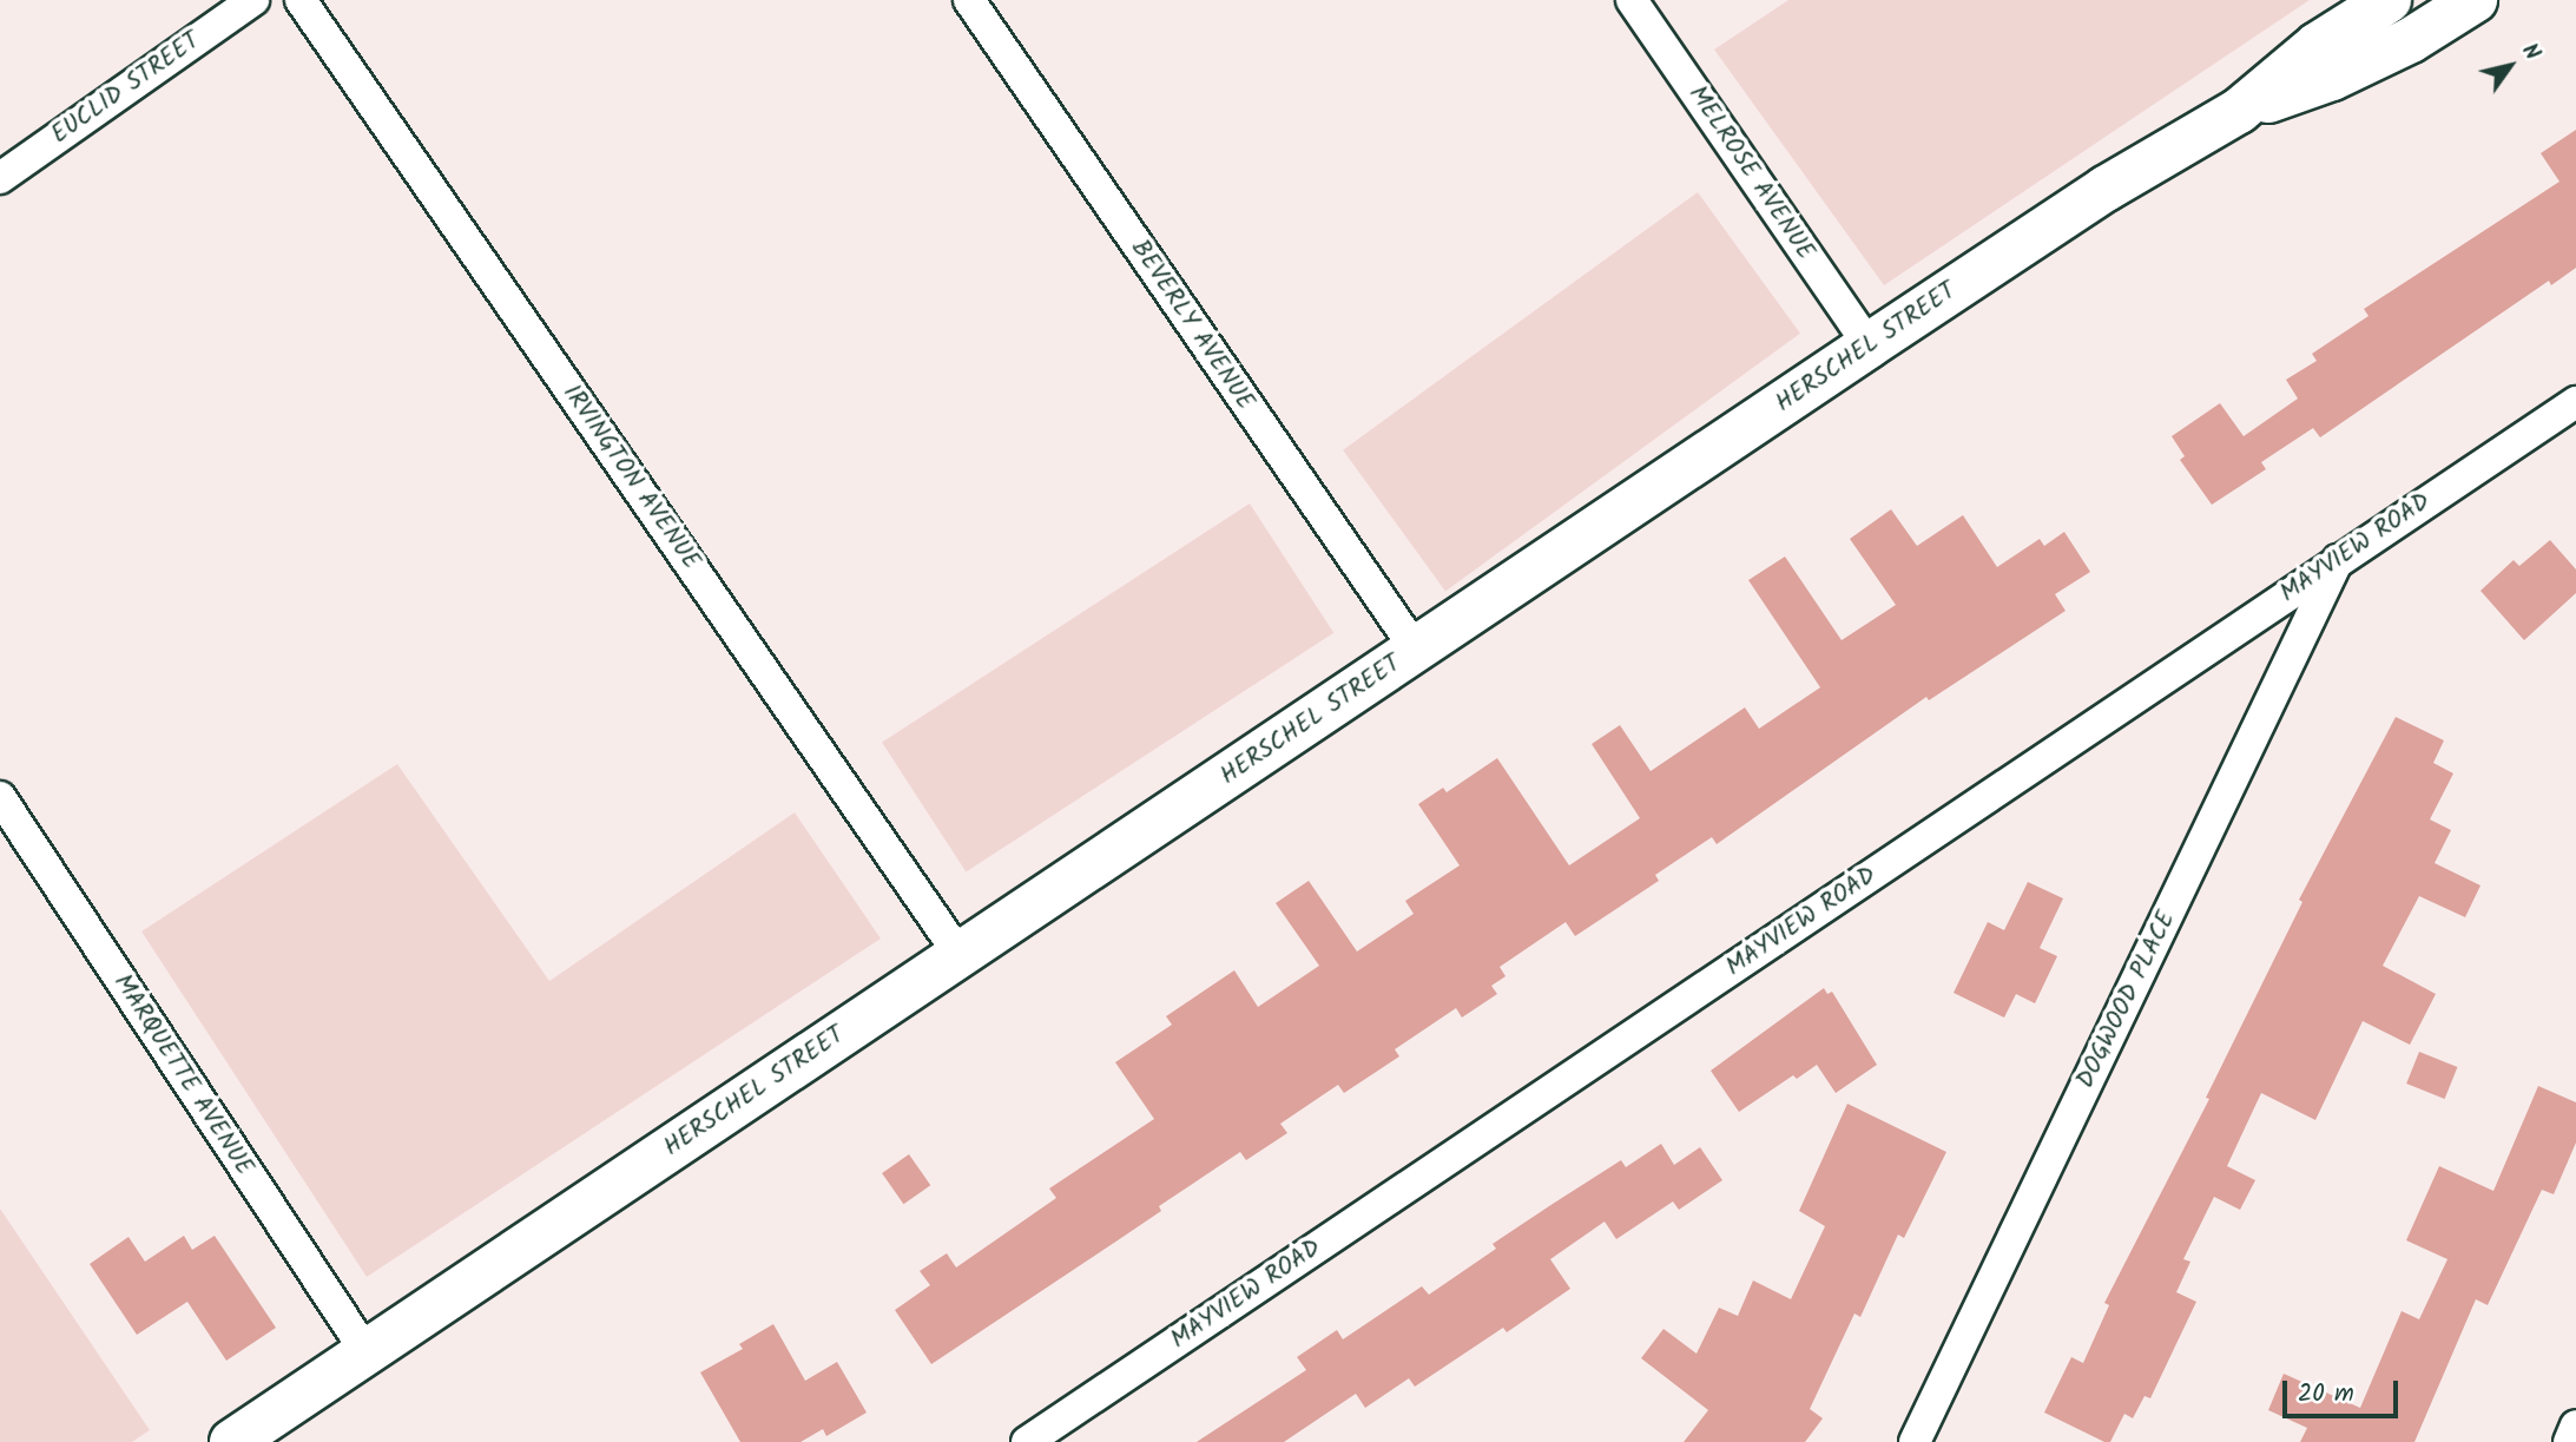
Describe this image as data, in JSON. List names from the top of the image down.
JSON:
{
  "streets": {
    "main road": ["HERSCHEL STREET"],
    "street": [
      "EUCLID STREET",
      "MELROSE AVENUE",
      "BEVERLY AVENUE",
      "IRVINGTON AVENUE",
      "MAYVIEW ROAD",
      "DOGWOOD PLACE",
      "MARQUETTE AVENUE"
    ]
  },
  "crossings": [
    ["MELROSE AVENUE", "HERSCHEL STREET"],
    ["BEVERLY AVENUE", "HERSCHEL STREET"],
    ["HERSCHEL STREET", "IRVINGTON AVENUE"],
    ["HERSCHEL STREET", "MARQUETTE AVENUE"],
    ["MAYVIEW ROAD", "DOGWOOD PLACE"]
  ],
  "scale_bar": "20 m",
  "north": "top right"
}
